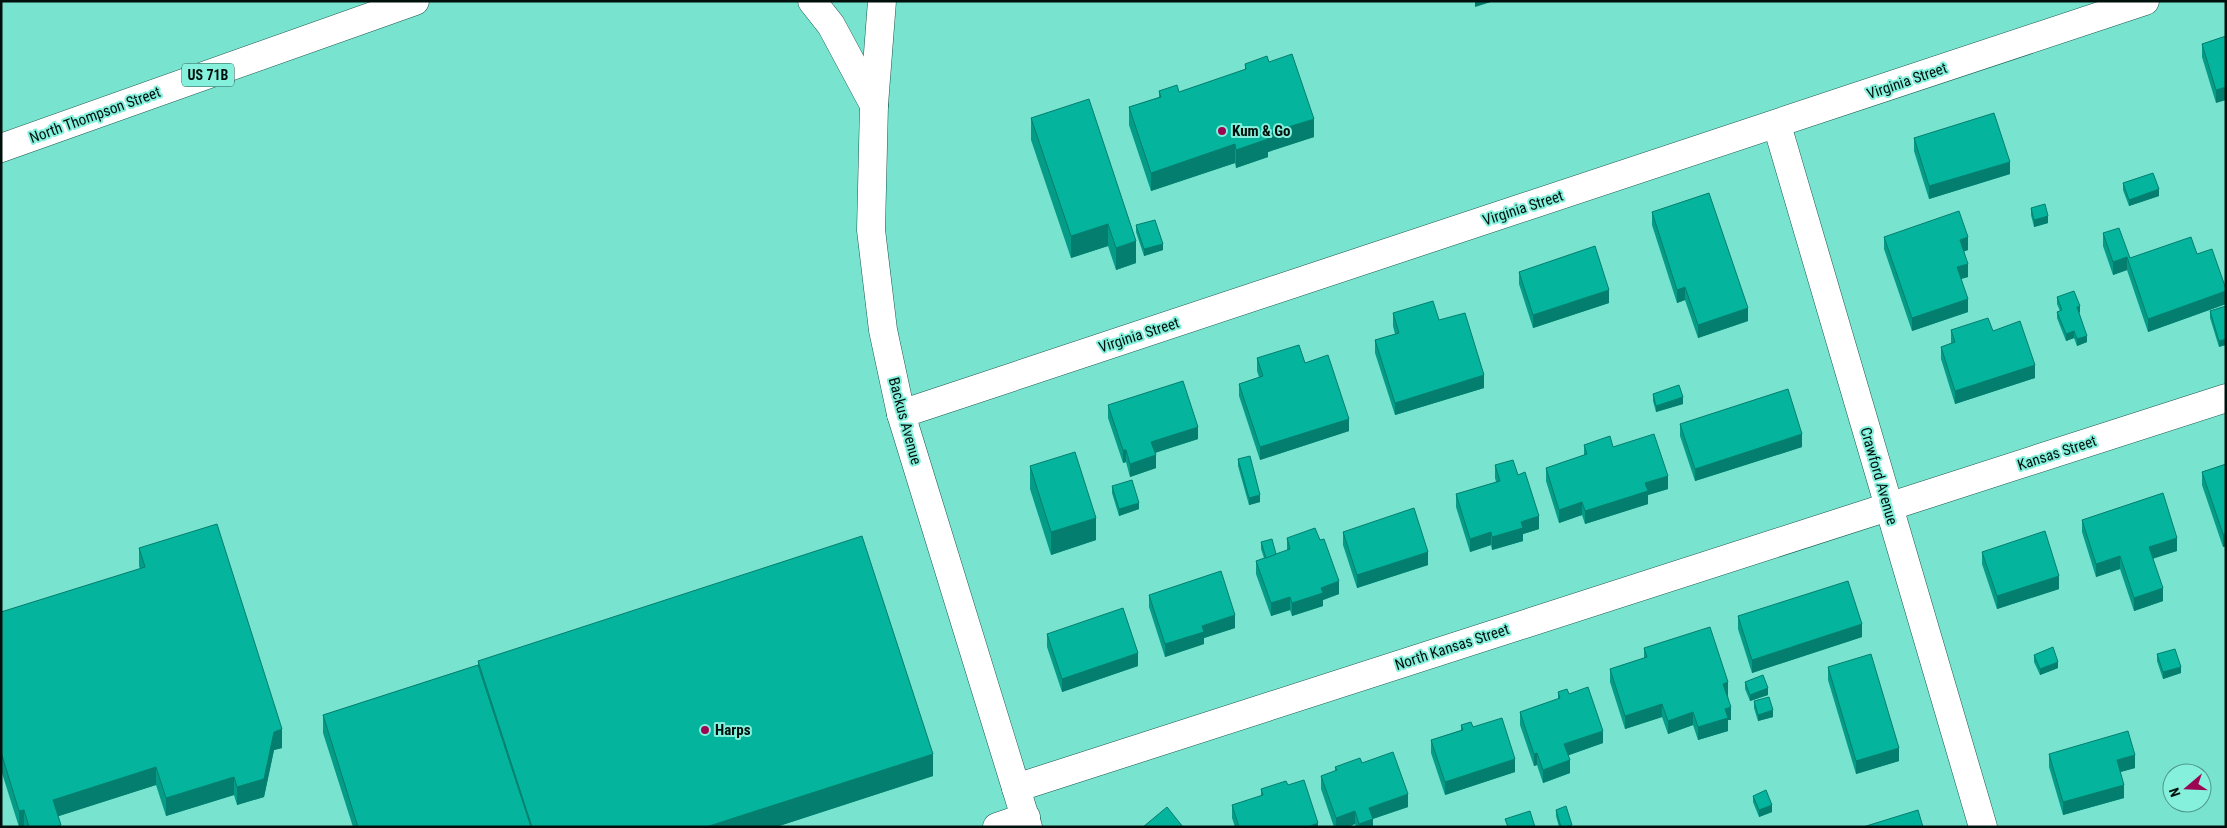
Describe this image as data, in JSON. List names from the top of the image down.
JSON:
{
  "streets": {
    "street": [
      "US 71B",
      "Virginia Street",
      "North Thompson Street",
      "Backus Avenue",
      "Kansas Street",
      "Crawford Avenue",
      "North Kansas Street"
    ]
  },
  "crossings": [
    ["Virginia Street", "Backus Avenue"],
    ["Virginia Street", "Crawford Avenue"],
    ["Backus Avenue", "North Kansas Street"],
    ["Kansas Street", "Crawford Avenue"],
    ["Kansas Street", "North Kansas Street"],
    ["Crawford Avenue", "North Kansas Street"]
  ],
  "places": ["Kum & Go", "Harps"],
  "north": "left"
}
